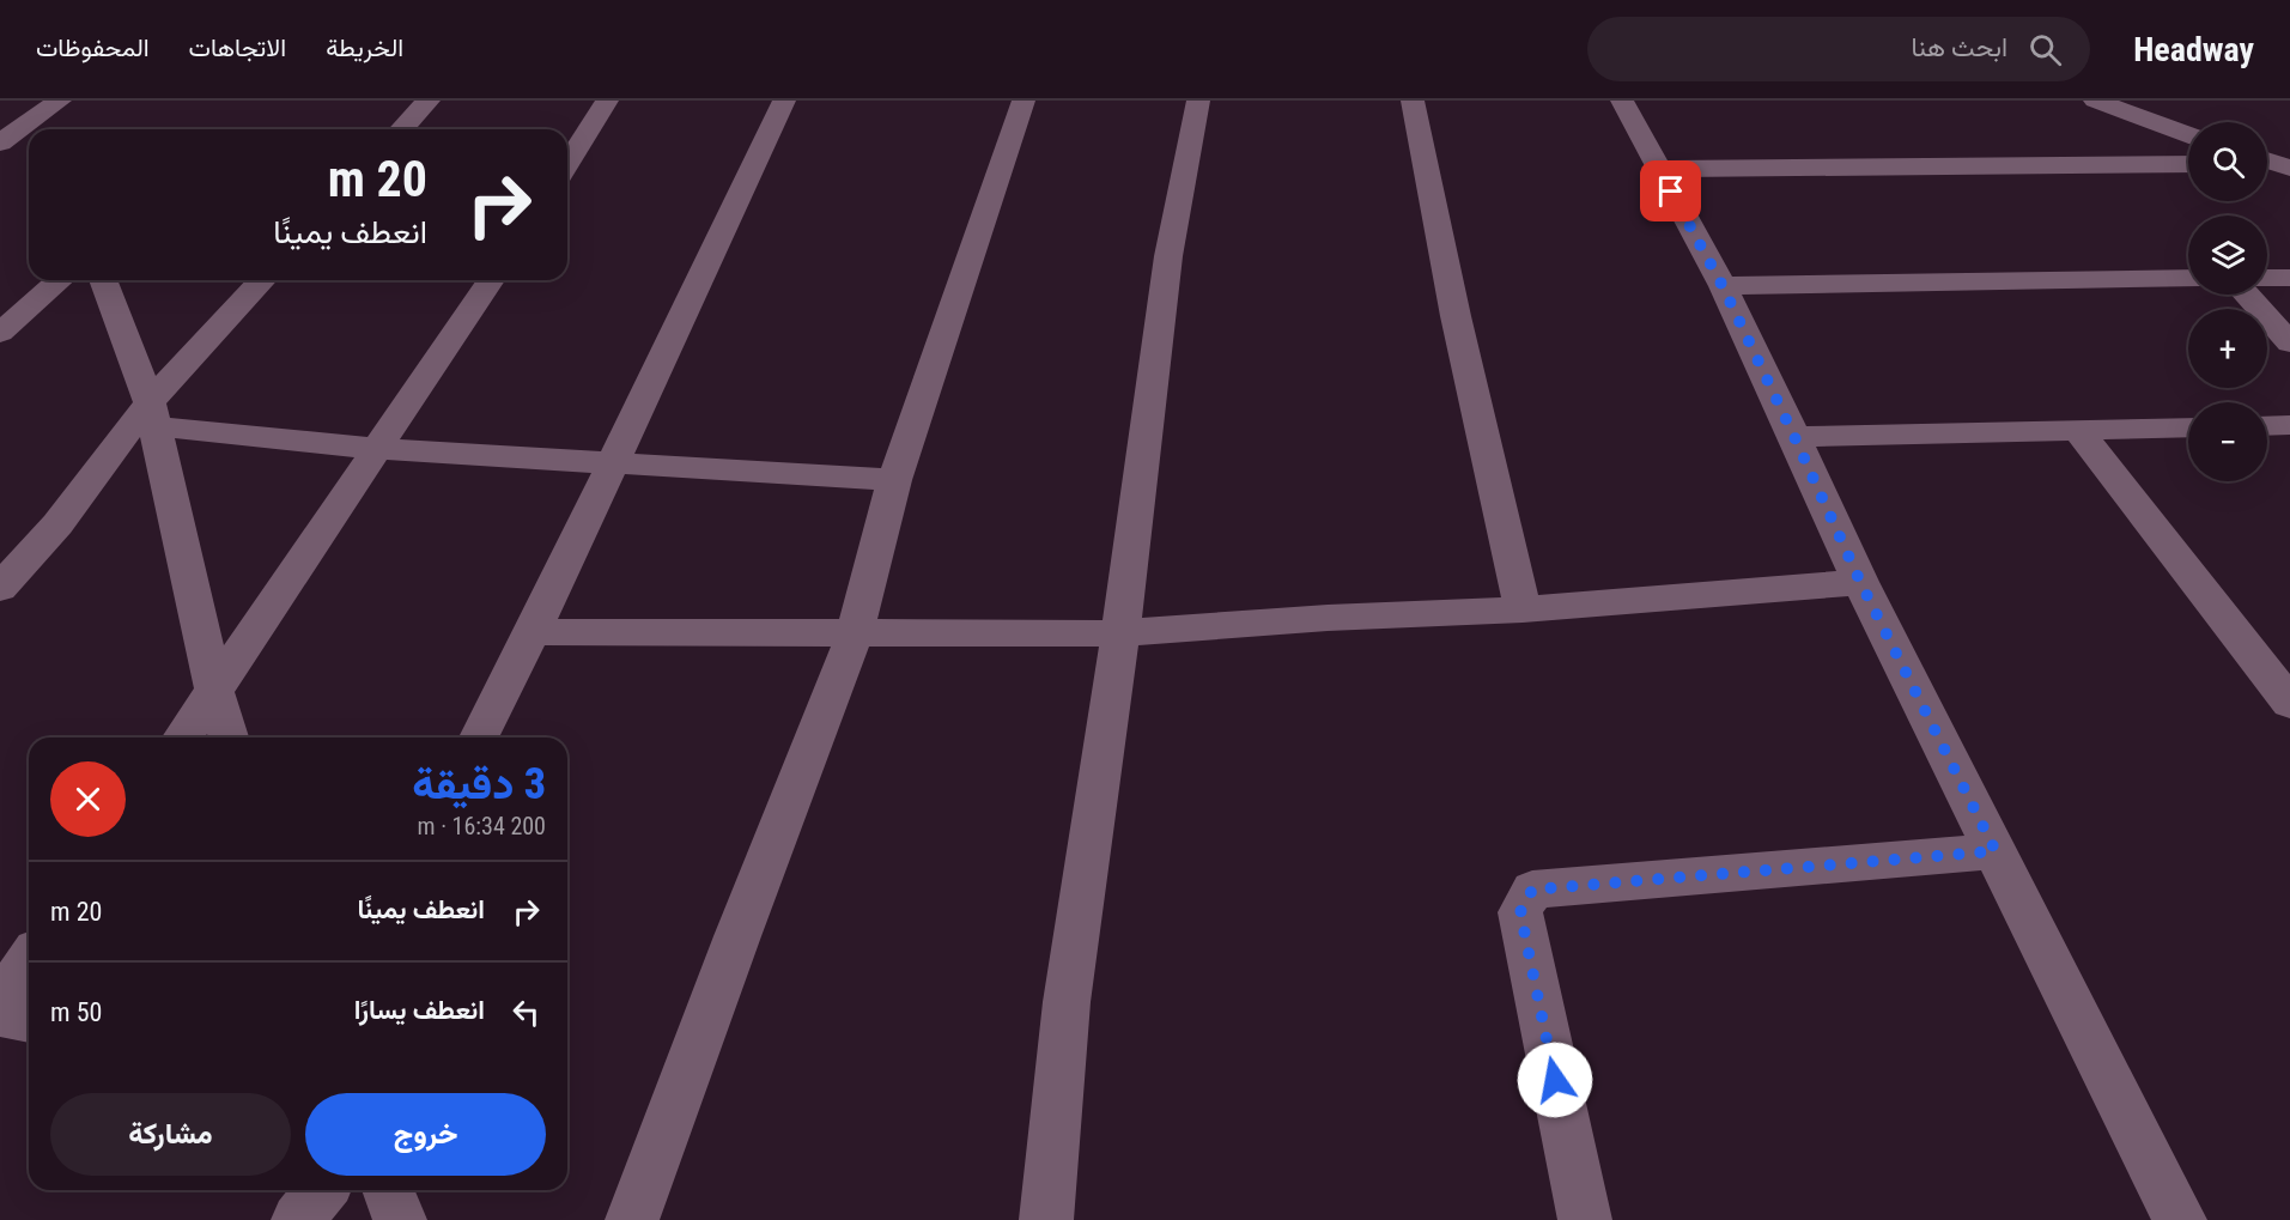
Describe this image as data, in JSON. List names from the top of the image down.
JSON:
{
  "page": {
    "header": "Headway",
    "search": "ابحث هنا",
    "nav": ["الخريطة", "الاتجاهات", "المحفوظات"],
    "map_buttons": ["+", "−"],
    "turn": ["20 m", "انعطف يمينًا"],
    "heading": ["3 دقيقة", "200 m · 16:34"],
    "list": [
      {
        "name": "انعطف يمينًا",
        "value": "20 m"
      },
      {
        "name": "انعطف يسارًا",
        "value": "50 m"
      }
    ],
    "buttons": ["خروج", "مشاركة"]
  }
}
